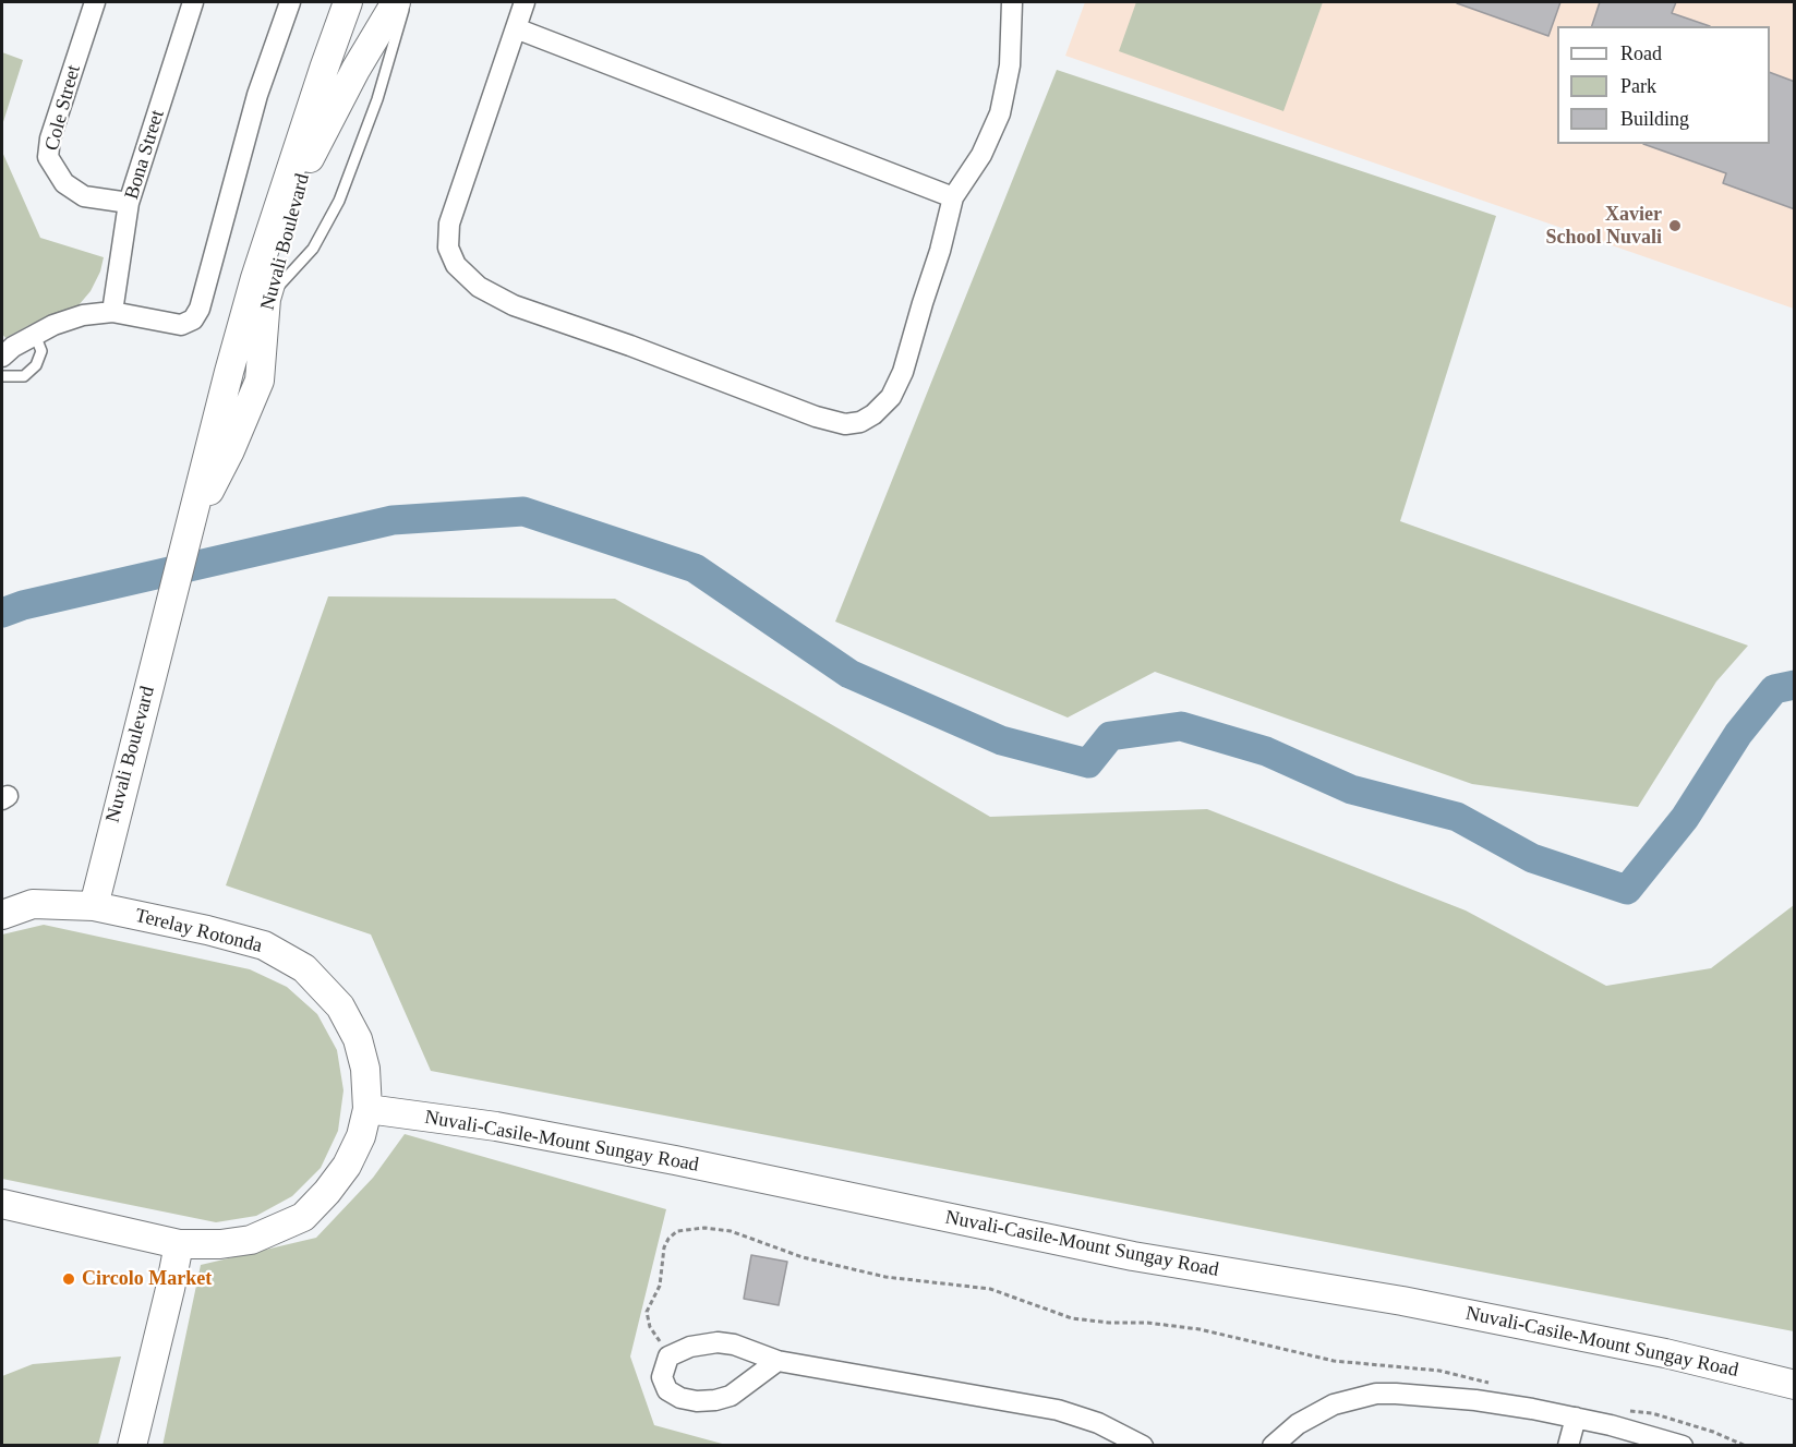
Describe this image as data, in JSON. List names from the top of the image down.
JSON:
{
  "streets": {
    "main road": ["Nuvali Boulevard", "Terelay Rotonda", "Nuvali-Casile-Mount Sungay Road"],
    "street": ["Cole Street", "Bona Street"]
  },
  "crossings": [
    ["Cole Street", "Bona Street"],
    ["Nuvali Boulevard", "Terelay Rotonda"],
    ["Terelay Rotonda", "Nuvali-Casile-Mount Sungay Road"]
  ],
  "places": ["Xavier School Nuvali", "Circolo Market"],
  "legend": ["Road", "Park", "Building"]
}
